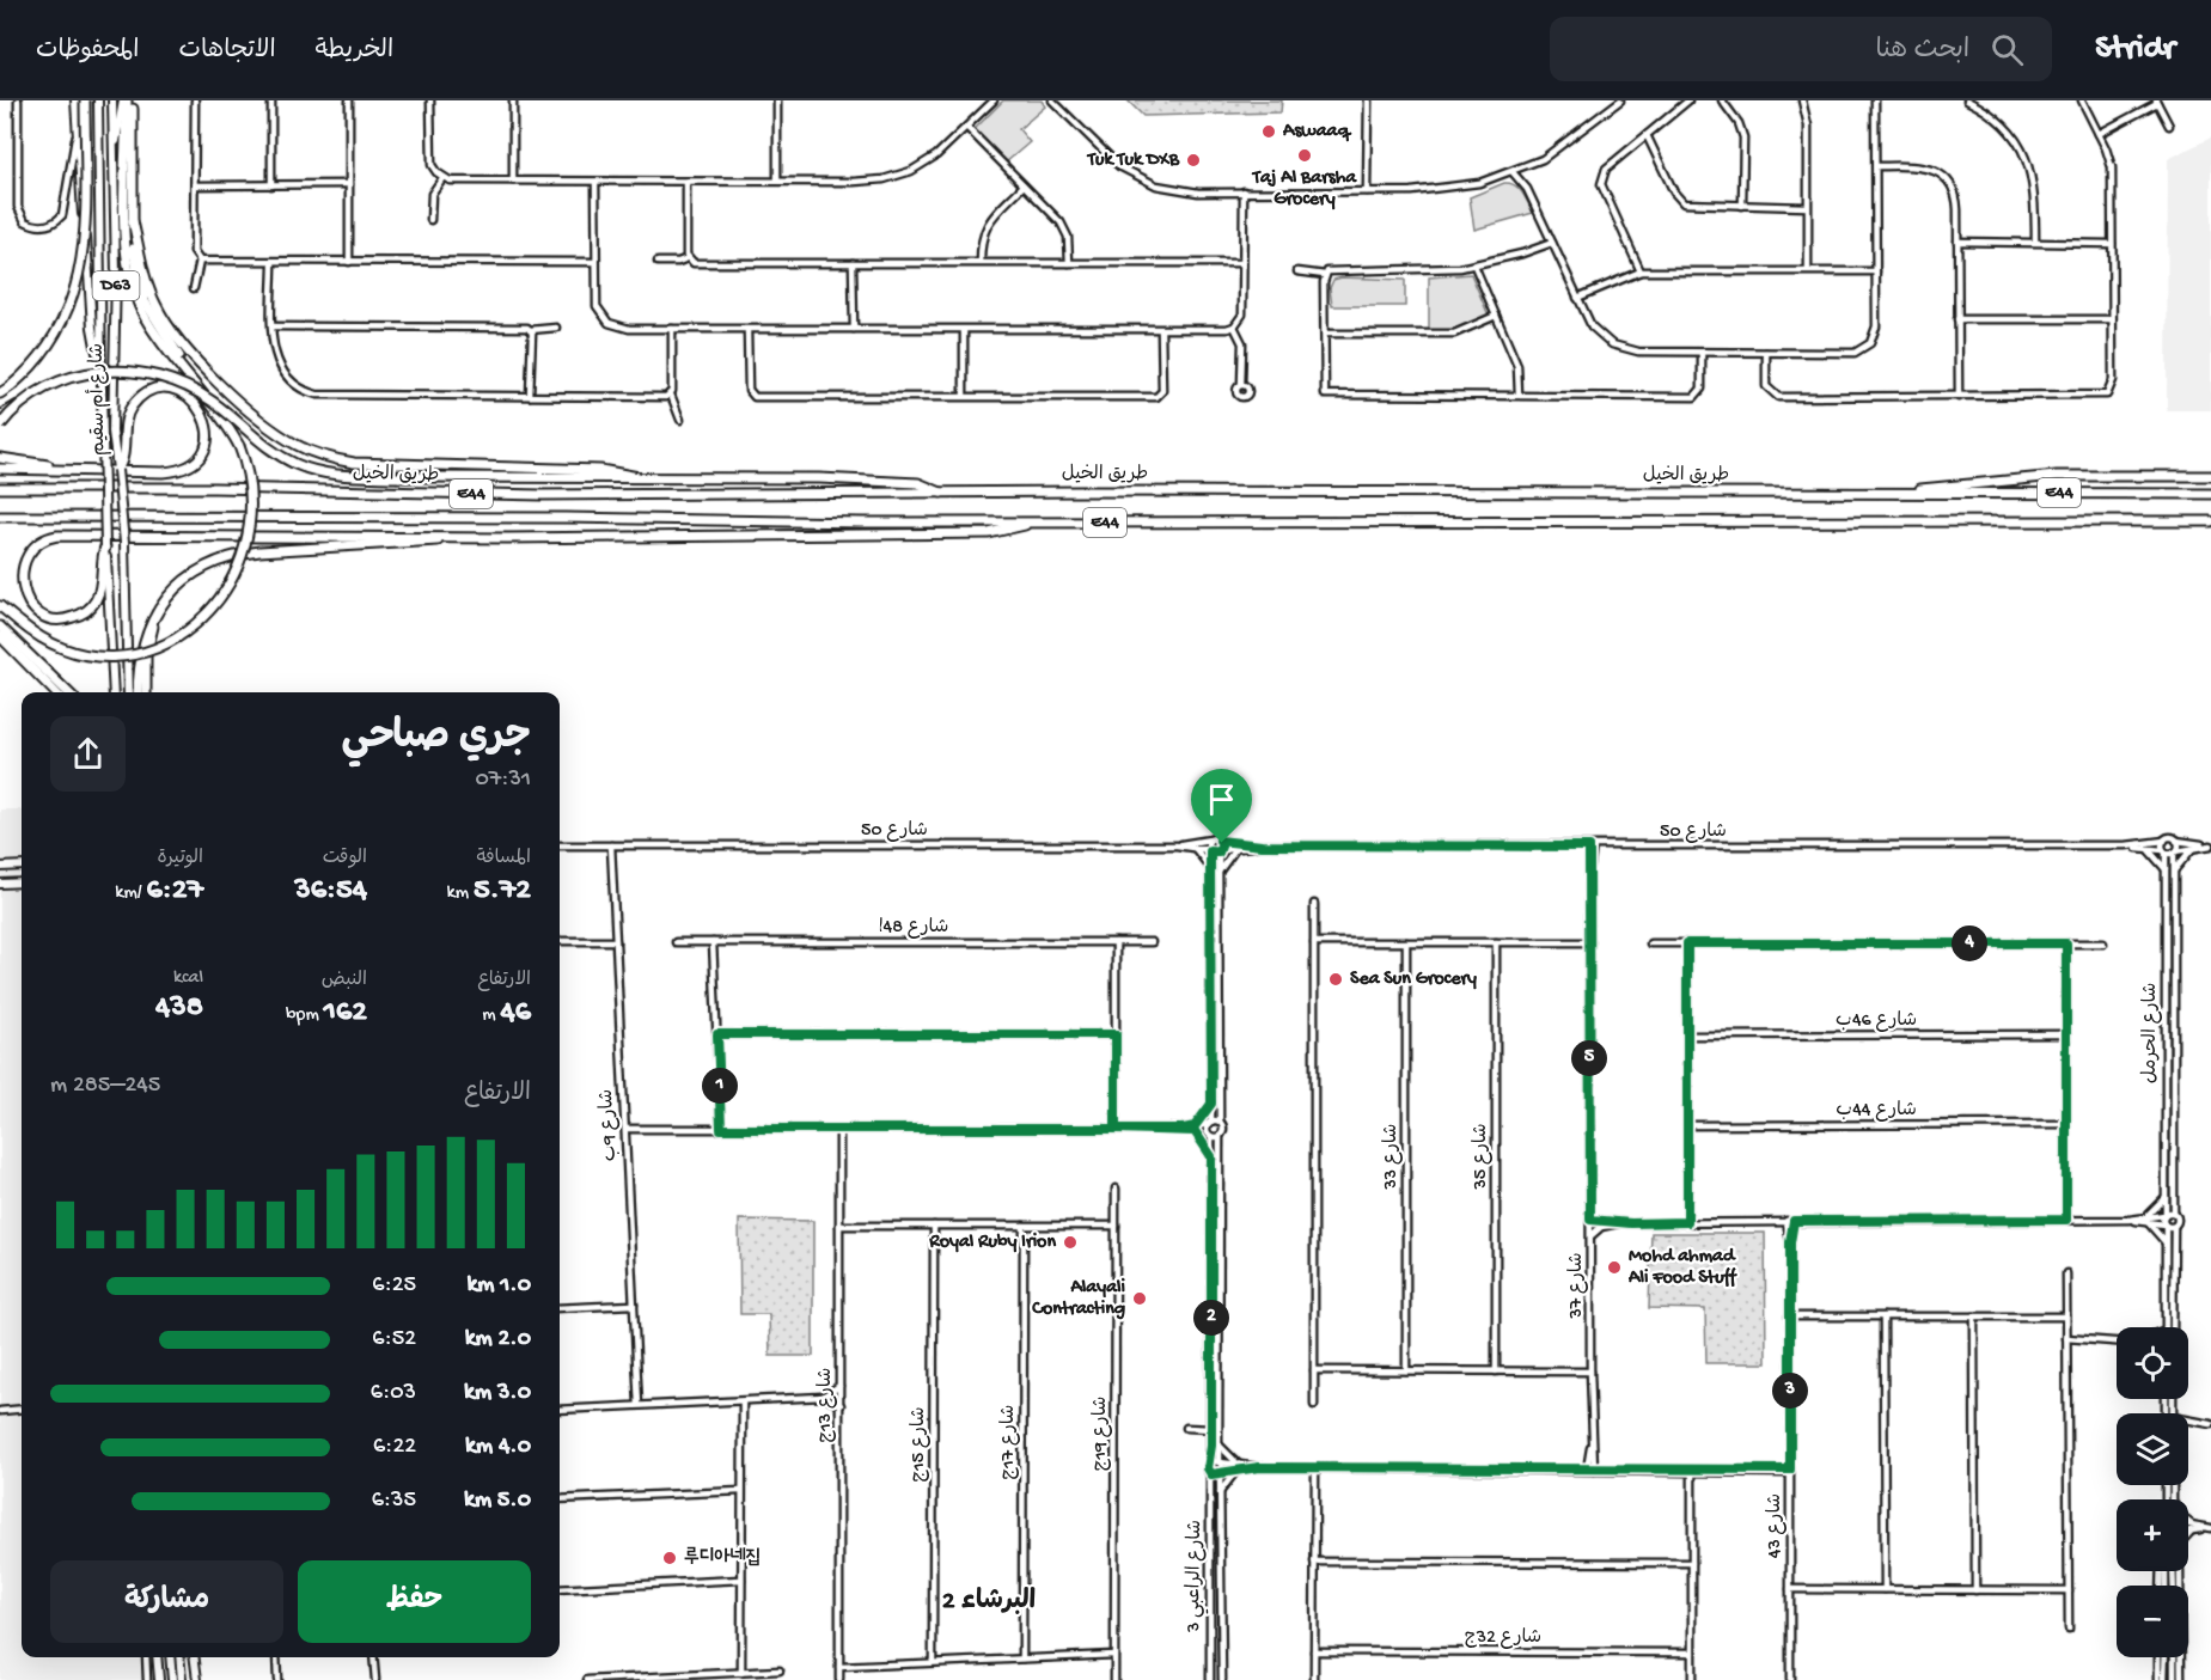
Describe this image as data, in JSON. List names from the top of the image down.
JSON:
{
  "streets": {
    "highway": ["طريق الخيل", "E44"],
    "main road": ["D63", "شارع أم سقيم"],
    "street": [
      "شارع 50",
      "شارع 48ا",
      "شارع 46ب",
      "شارع الحرمل",
      "شارع 44ب",
      "شارع 9ب",
      "شارع 33",
      "شارع 35",
      "شارع 37",
      "شارع 13ج",
      "شارع 19ج",
      "شارع 17ج",
      "شارع 15ج",
      "شارع 43",
      "شارع الراعبي 3",
      "شارع 32ج"
    ]
  },
  "crossings": [
    ["شارع 50", "شارع الحرمل"],
    ["شارع 50", "شارع 9ب"],
    ["شارع 50", "شارع 37"]
  ],
  "districts": ["البرشاء 2"],
  "places": [
    "Aswaaq",
    "Taj Al Barsha Grocery",
    "Tuk Tuk DXB",
    "Sea Sun Grocery",
    "Royal Ruby Irion",
    "Mohd ahmad Ali Food Stuff",
    "Alayali Contracting",
    "루디아네집"
  ],
  "page": {
    "header": "Stridr",
    "search": "ابحث هنا",
    "nav": ["الخريطة", "الاتجاهات", "المحفوظات"],
    "heading": ["جري صباحي", "07:31"],
    "stats": [
      ["المسافة", "5.72 km"],
      ["الوقت", "36:54"],
      ["الوتيرة", "6:27 /km"],
      ["الارتفاع", "46 m"],
      ["النبض", "162 bpm"],
      ["kcal", "438"]
    ],
    "pins": [
      "4",
      "5",
      "1",
      "2",
      "3"
    ],
    "chart": ["الارتفاع", "245–285 m"],
    "list": [
      {
        "name": "1.0 km",
        "note": "6:25"
      },
      {
        "name": "2.0 km",
        "note": "6:52"
      },
      {
        "name": "3.0 km",
        "note": "6:03"
      },
      {
        "name": "4.0 km",
        "note": "6:22"
      },
      {
        "name": "5.0 km",
        "note": "6:35"
      }
    ],
    "map_buttons": ["+", "−"],
    "buttons": ["حفظ", "مشاركة"]
  }
}
